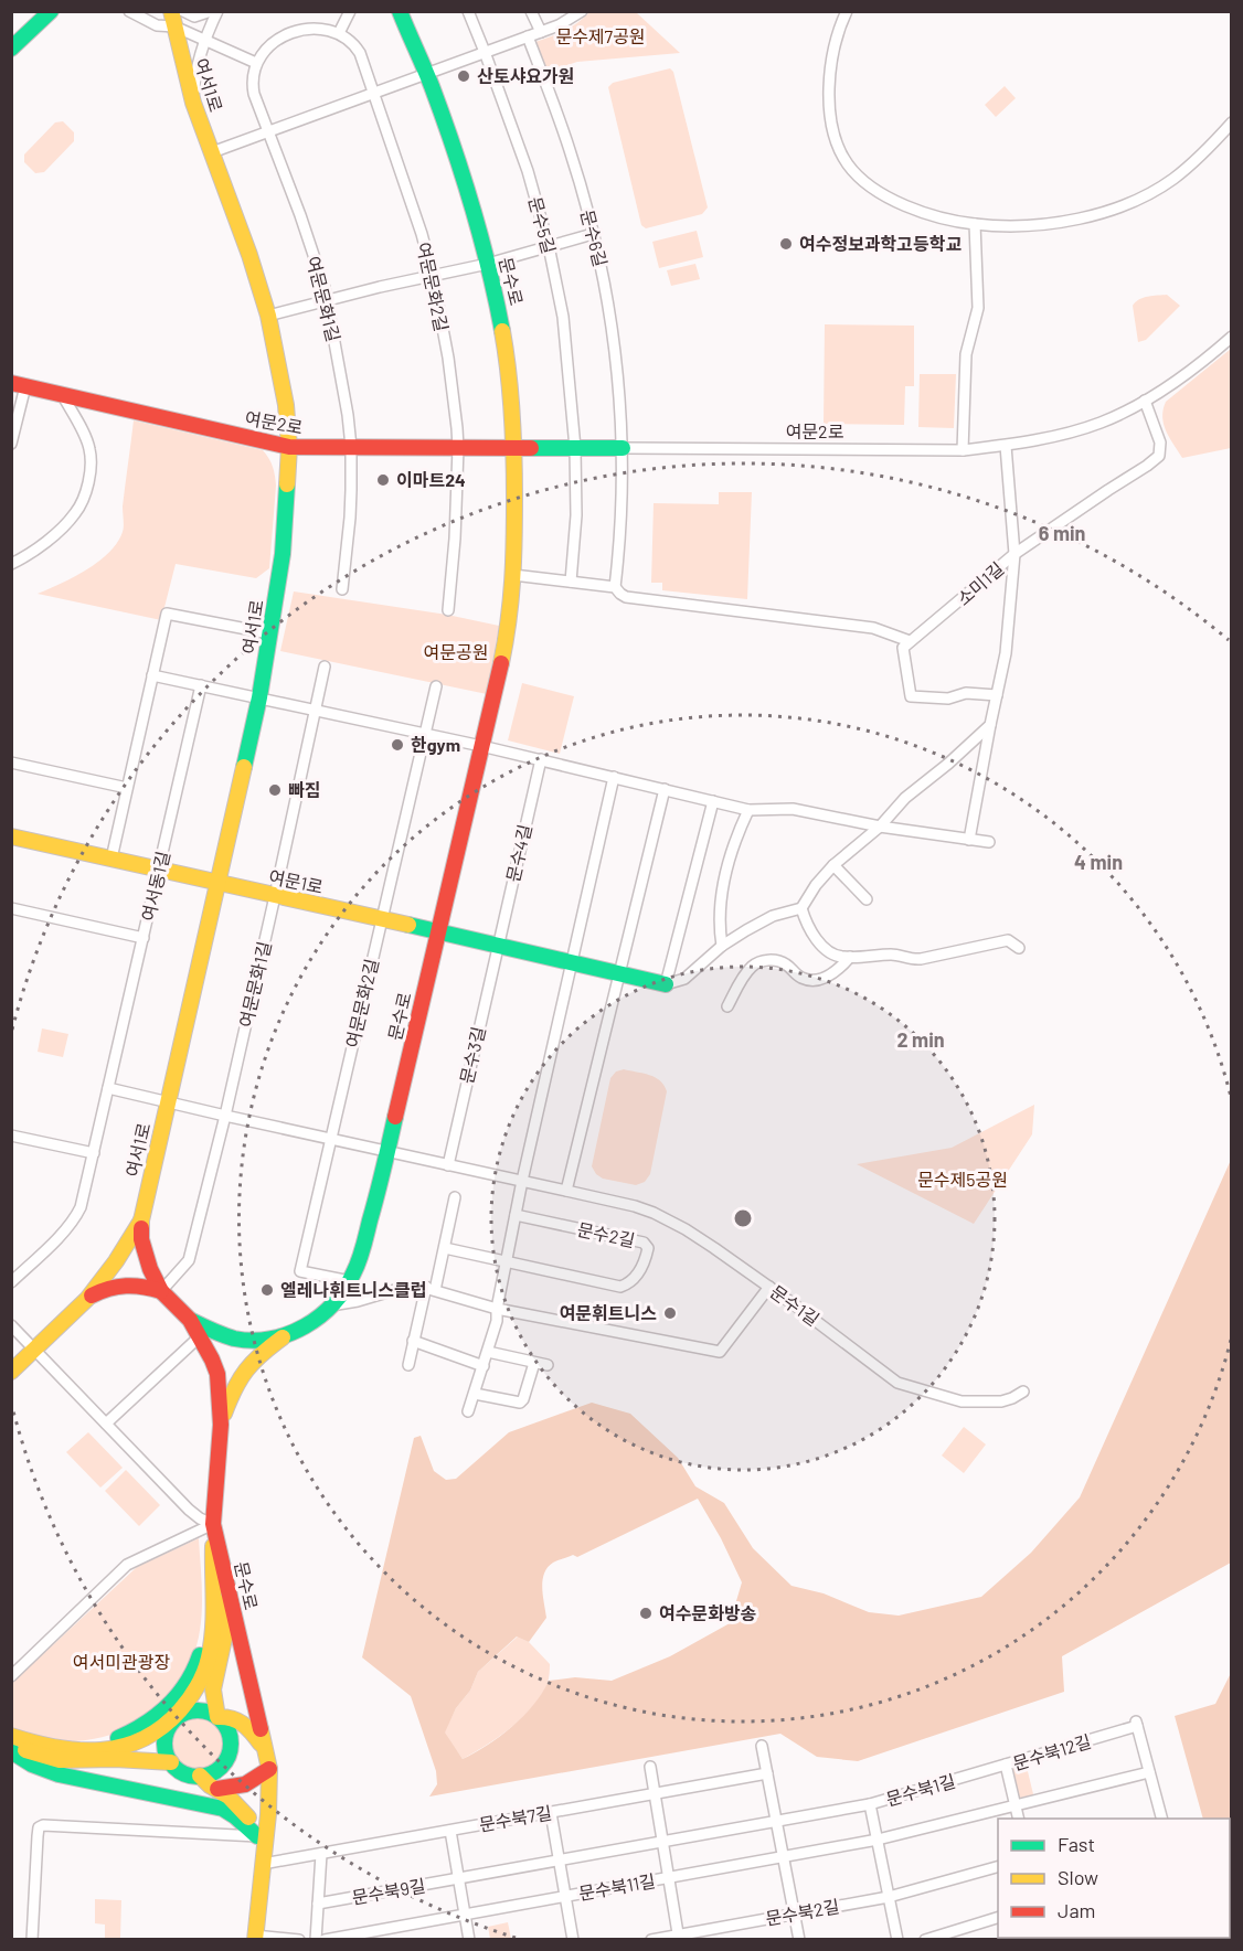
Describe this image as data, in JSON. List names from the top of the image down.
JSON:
{
  "streets": {
    "street": [
      "여서1로",
      "문수5길",
      "문수6길",
      "문수로",
      "여문문화2길",
      "여문문화1길",
      "여문2로",
      "소미1길",
      "문수4길",
      "여문1로",
      "여서동1길",
      "문수3길",
      "문수2길",
      "문수1길",
      "문수북12길",
      "문수북1길",
      "문수북7길",
      "문수북11길",
      "문수북9길",
      "문수북2길"
    ]
  },
  "crossings": [
    ["여서1로", "여문문화1길"],
    ["여서1로", "여문2로"],
    ["여서1로", "여문1로"],
    ["여서1로", "문수1길"],
    ["문수5길", "여문2로"],
    ["문수6길", "여문2로"],
    ["문수로", "여문문화2길"],
    ["문수로", "여문2로"],
    ["문수로", "여문1로"],
    ["문수로", "문수1길"],
    ["문수로", "문수북7길"],
    ["여문문화2길", "여문2로"],
    ["여문문화2길", "여문1로"],
    ["여문문화2길", "문수1길"],
    ["여문문화1길", "여문2로"],
    ["여문문화1길", "여문1로"],
    ["여문문화1길", "문수1길"],
    ["여문2로", "소미1길"],
    ["문수4길", "여문1로"],
    ["문수4길", "문수3길"],
    ["여문1로", "여서동1길"],
    ["여문1로", "문수3길"],
    ["문수3길", "문수1길"],
    ["문수북12길", "문수북1길"],
    ["문수북1길", "문수북2길"],
    ["문수북7길", "문수북11길"],
    ["문수북11길", "문수북9길"]
  ],
  "parks": [
    "문수제7공원",
    "여문공원",
    "문수제5공원",
    "여서미관광장"
  ],
  "places": [
    "산토샤요가원",
    "여수정보과학고등학교",
    "이마트24",
    "한gym",
    "빠짐",
    "엘레나휘트니스클럽",
    "여문휘트니스",
    "여수문화방송"
  ],
  "legend": ["Fast", "Slow", "Jam"],
  "rings": ["6 min", "4 min", "2 min"]
}
